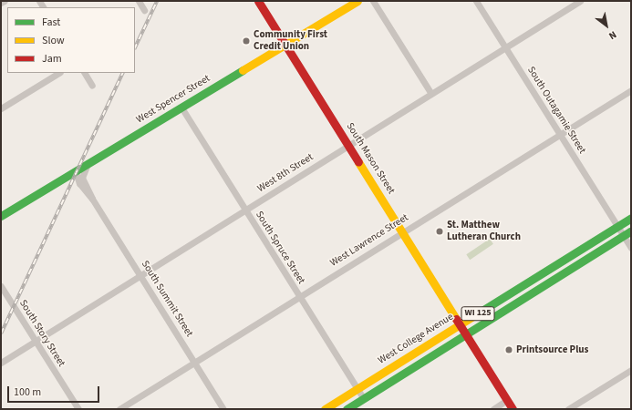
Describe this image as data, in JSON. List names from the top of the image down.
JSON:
{
  "streets": {
    "main road": [
      "West Spencer Street",
      "South Mason Street",
      "WI 125",
      "West College Avenue"
    ],
    "street": [
      "South Outagamie Street",
      "West 8th Street",
      "West Lawrence Street",
      "South Spruce Street",
      "South Summit Street",
      "South Story Street"
    ]
  },
  "crossings": [
    ["West Spencer Street", "South Mason Street"],
    ["West Spencer Street", "South Spruce Street"],
    ["West Spencer Street", "South Summit Street"],
    ["South Outagamie Street", "West 8th Street"],
    ["South Outagamie Street", "West Lawrence Street"],
    ["South Outagamie Street", "West College Avenue"],
    ["South Mason Street", "West 8th Street"],
    ["South Mason Street", "West Lawrence Street"],
    ["South Mason Street", "West College Avenue"],
    ["West 8th Street", "South Spruce Street"],
    ["West 8th Street", "South Summit Street"],
    ["West 8th Street", "South Story Street"],
    ["West Lawrence Street", "South Spruce Street"],
    ["West Lawrence Street", "South Summit Street"],
    ["South Spruce Street", "West College Avenue"]
  ],
  "places": ["Community First Credit Union", "St. Matthew Lutheran Church", "Printsource Plus"],
  "legend": ["Fast", "Slow", "Jam"],
  "scale_bar": "100 m",
  "north": "bottom right"
}
